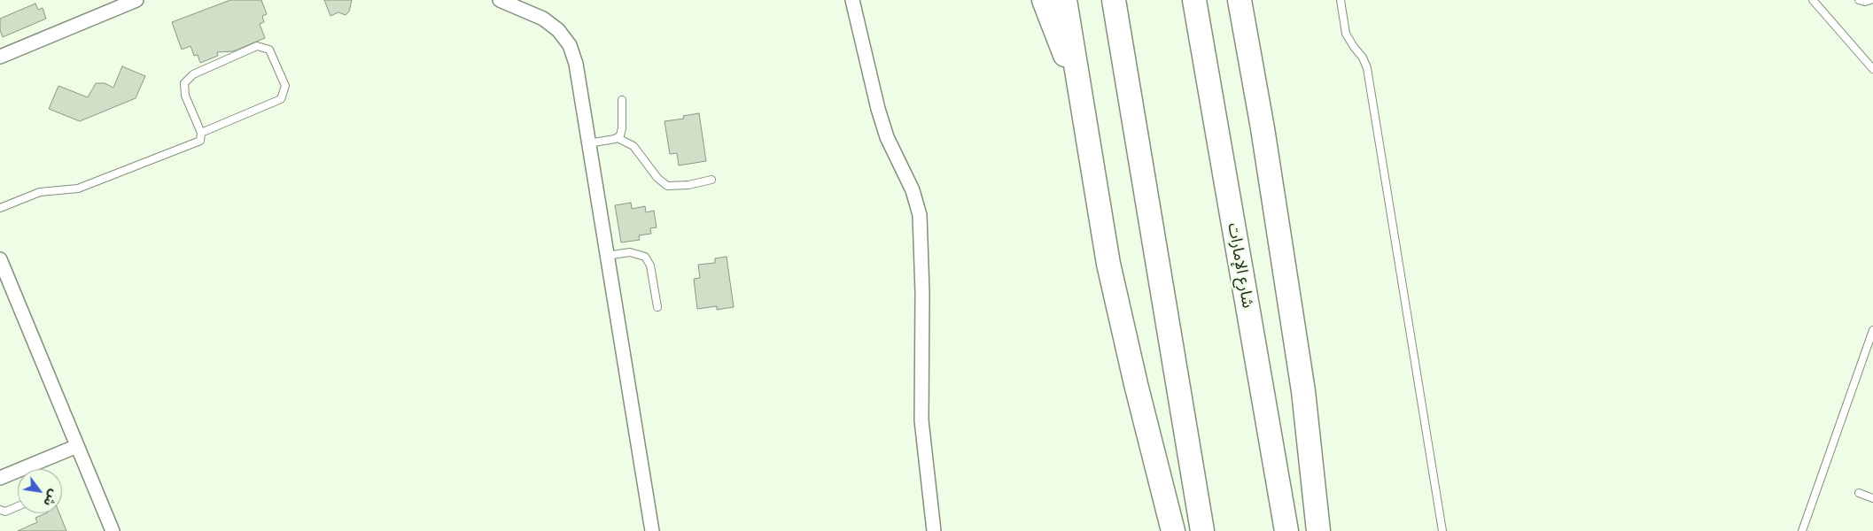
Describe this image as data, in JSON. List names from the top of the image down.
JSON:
{
  "streets": {
    "highway": ["شارع الإمارات"]
  },
  "north": "bottom right"
}
